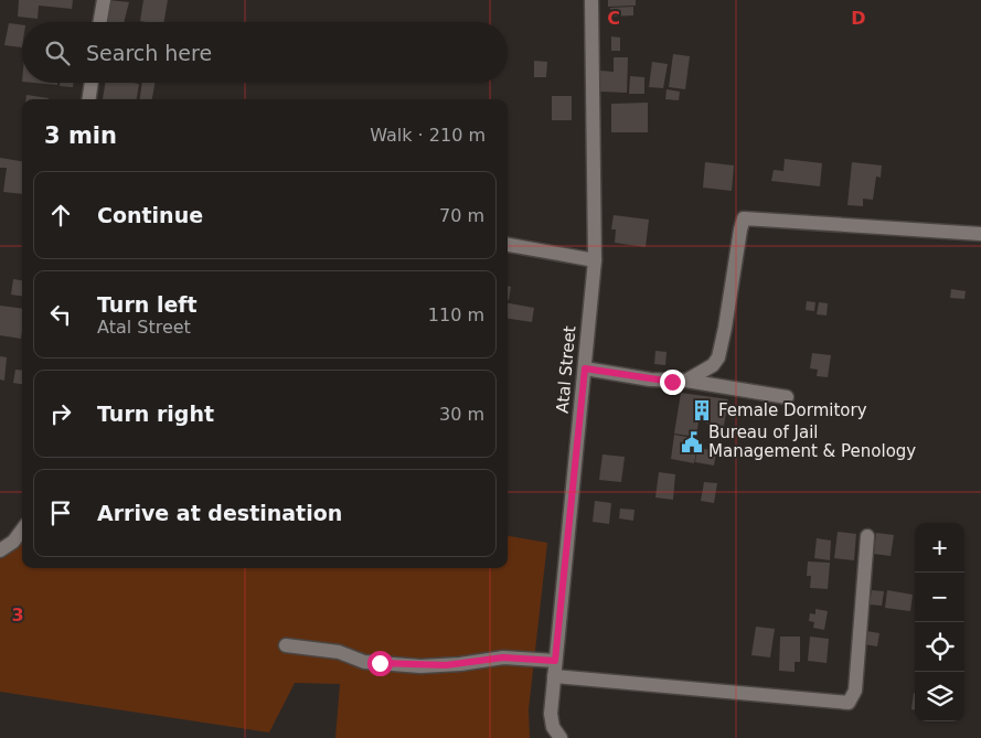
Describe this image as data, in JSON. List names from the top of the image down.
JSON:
{
  "streets": {
    "street": ["Atal Street"]
  },
  "places": {
    "building": ["Female Dormitory"],
    "public building": ["Bureau of Jail Management & Penology"]
  },
  "page": {
    "search": "Search here",
    "heading": ["3 min", "Walk · 210 m"],
    "list": [
      ["Continue", "70 m"],
      ["Turn left", "Atal Street", "110 m"],
      ["Turn right", "30 m"],
      "Arrive at destination"
    ],
    "map_buttons": ["+", "−"]
  },
  "grid": {
    "columns": ["C", "D"],
    "rows": ["3"]
  }
}
